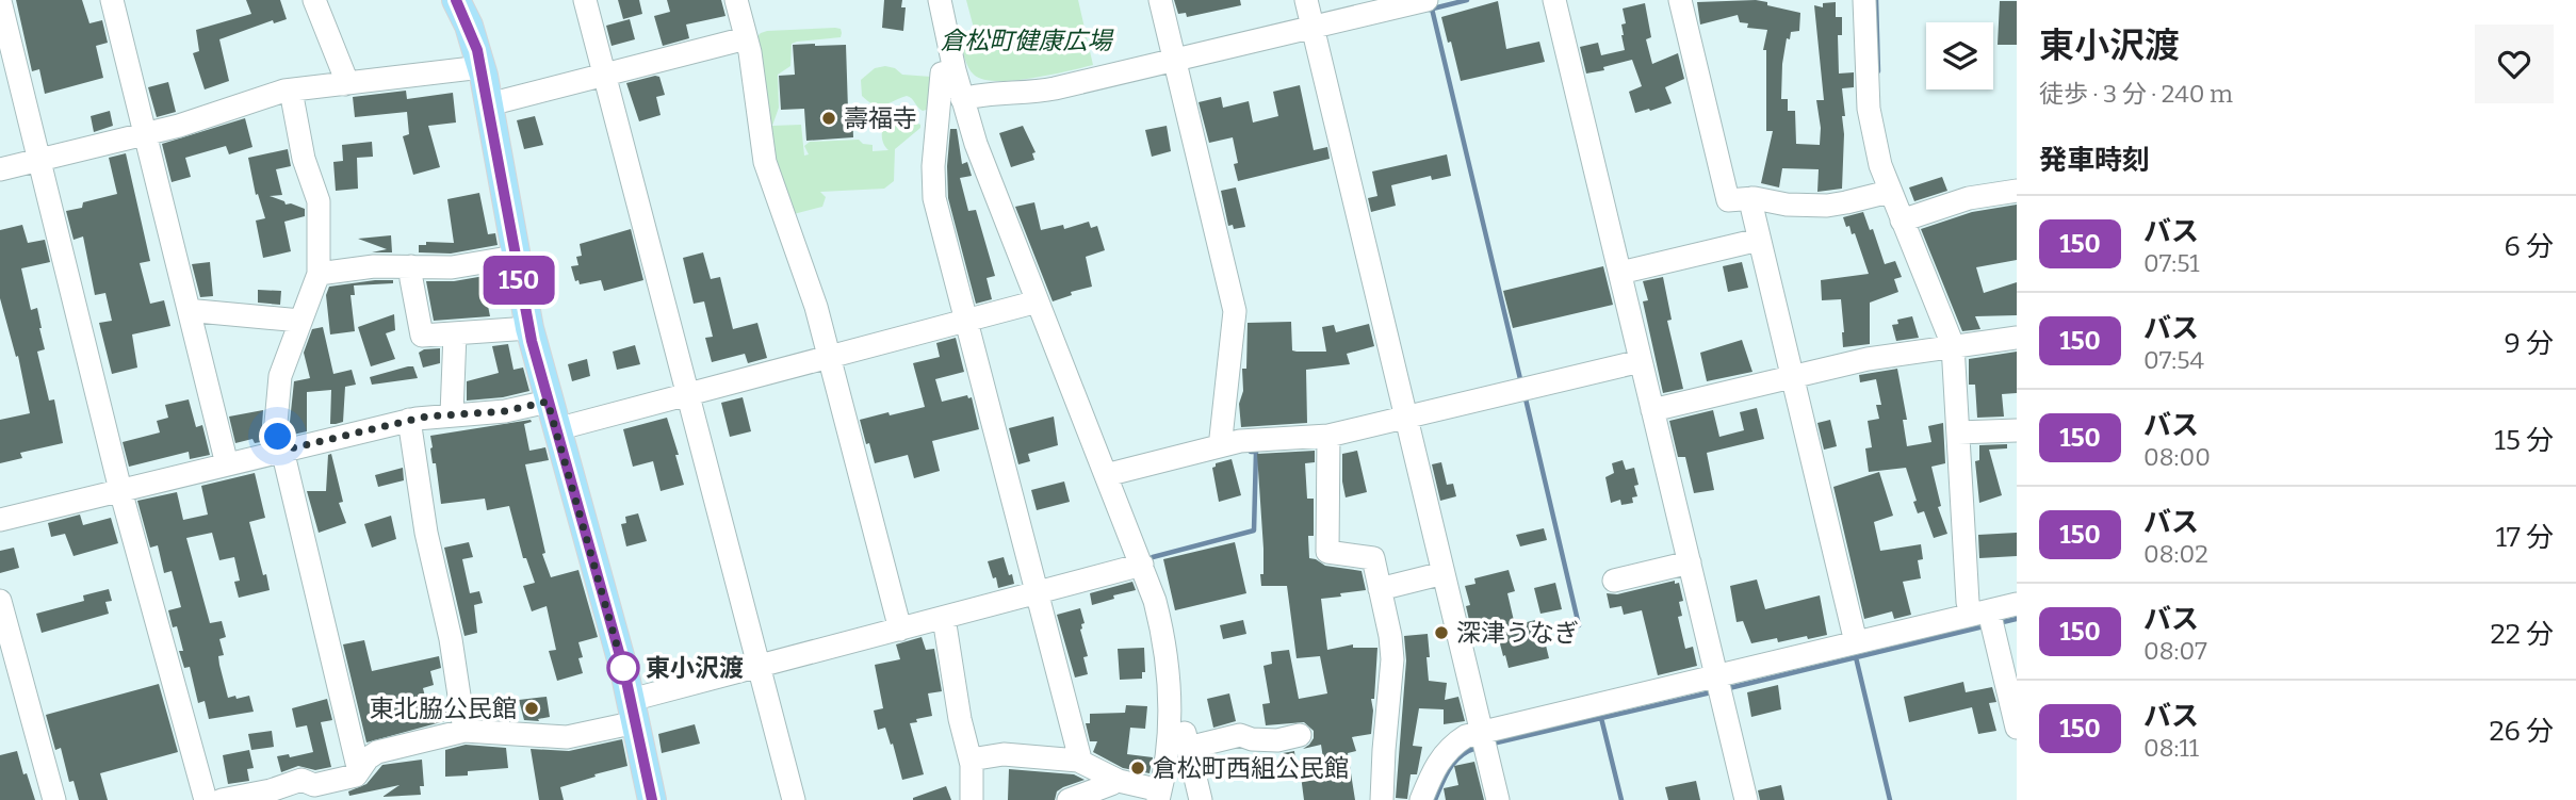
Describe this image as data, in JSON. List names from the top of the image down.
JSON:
{
  "parks": ["倉松町健康広場"],
  "places": [
    "壽福寺",
    "深津うなぎ",
    "東小沢渡",
    "東北脇公民館",
    "倉松町西組公民館"
  ],
  "lines": ["bus line 150"],
  "page": {
    "on_map": "150",
    "heading": [
      ["東小沢渡", "徒歩 · 3 分 · 240 m"],
      "発車時刻"
    ],
    "list": [
      {
        "mark": "150",
        "name": "バス",
        "note": "07:51",
        "value": "6 分"
      },
      {
        "mark": "150",
        "name": "バス",
        "note": "07:54",
        "value": "9 分"
      },
      {
        "mark": "150",
        "name": "バス",
        "note": "08:00",
        "value": "15 分"
      },
      {
        "mark": "150",
        "name": "バス",
        "note": "08:02",
        "value": "17 分"
      },
      {
        "mark": "150",
        "name": "バス",
        "note": "08:07",
        "value": "22 分"
      },
      {
        "mark": "150",
        "name": "バス",
        "note": "08:11",
        "value": "26 分"
      }
    ]
  }
}
